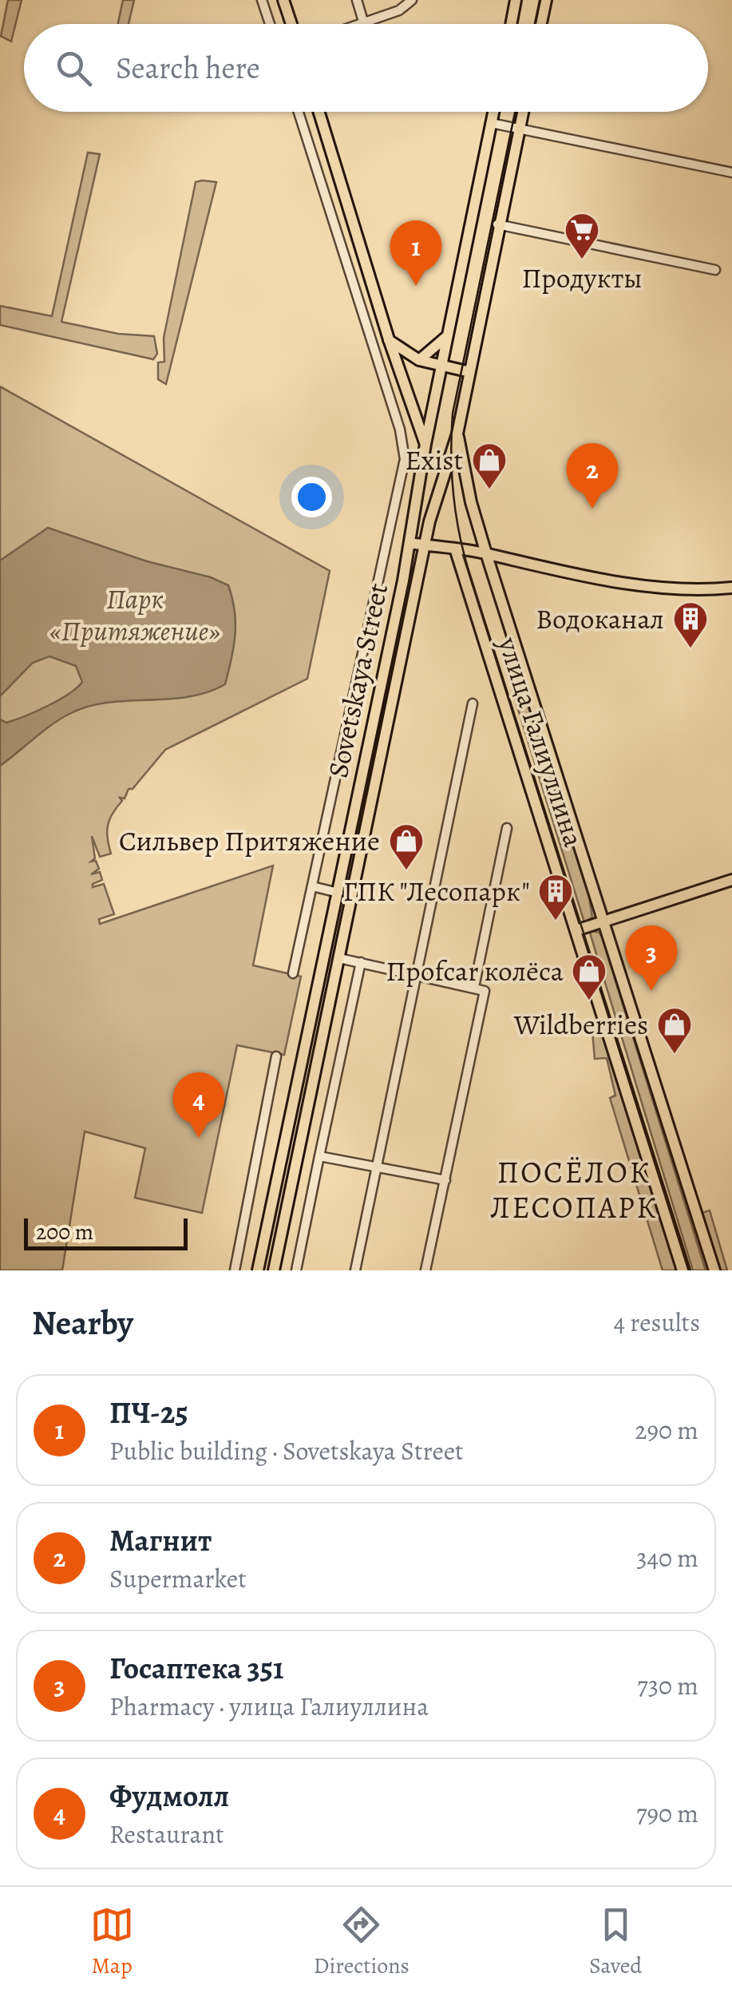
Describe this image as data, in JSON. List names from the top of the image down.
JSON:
{
  "streets": {
    "main road": ["Sovetskaya Street", "улица Галиуллина"]
  },
  "crossings": [
    ["Sovetskaya Street", "улица Галиуллина"]
  ],
  "districts": ["ПОСЁЛОК ЛЕСОПАРК"],
  "parks": ["Парк «Притяжение»"],
  "places": {
    "supermarket": ["Продукты"],
    "shop": [
      "Exist",
      "Сильвер Притяжение",
      "Проfcar колёса",
      "Wildberries"
    ],
    "building": ["Водоканал", "ГПК \"Лесопарк\""]
  },
  "scale_bar": "200 m",
  "page": {
    "search": "Search here",
    "pins": [
      "1",
      "2",
      "3",
      "4"
    ],
    "scale": "200 m",
    "heading": ["Nearby", "4 results"],
    "list": [
      {
        "mark": "1",
        "name": "ПЧ-25",
        "note": "Public building · Sovetskaya Street",
        "value": "290 m"
      },
      {
        "mark": "2",
        "name": "Магнит",
        "note": "Supermarket",
        "value": "340 m"
      },
      {
        "mark": "3",
        "name": "Госаптека 351",
        "note": "Pharmacy · улица Галиуллина",
        "value": "730 m"
      },
      {
        "mark": "4",
        "name": "Фудмолл",
        "note": "Restaurant",
        "value": "790 m"
      }
    ],
    "nav": ["Map", "Directions", "Saved"]
  }
}
